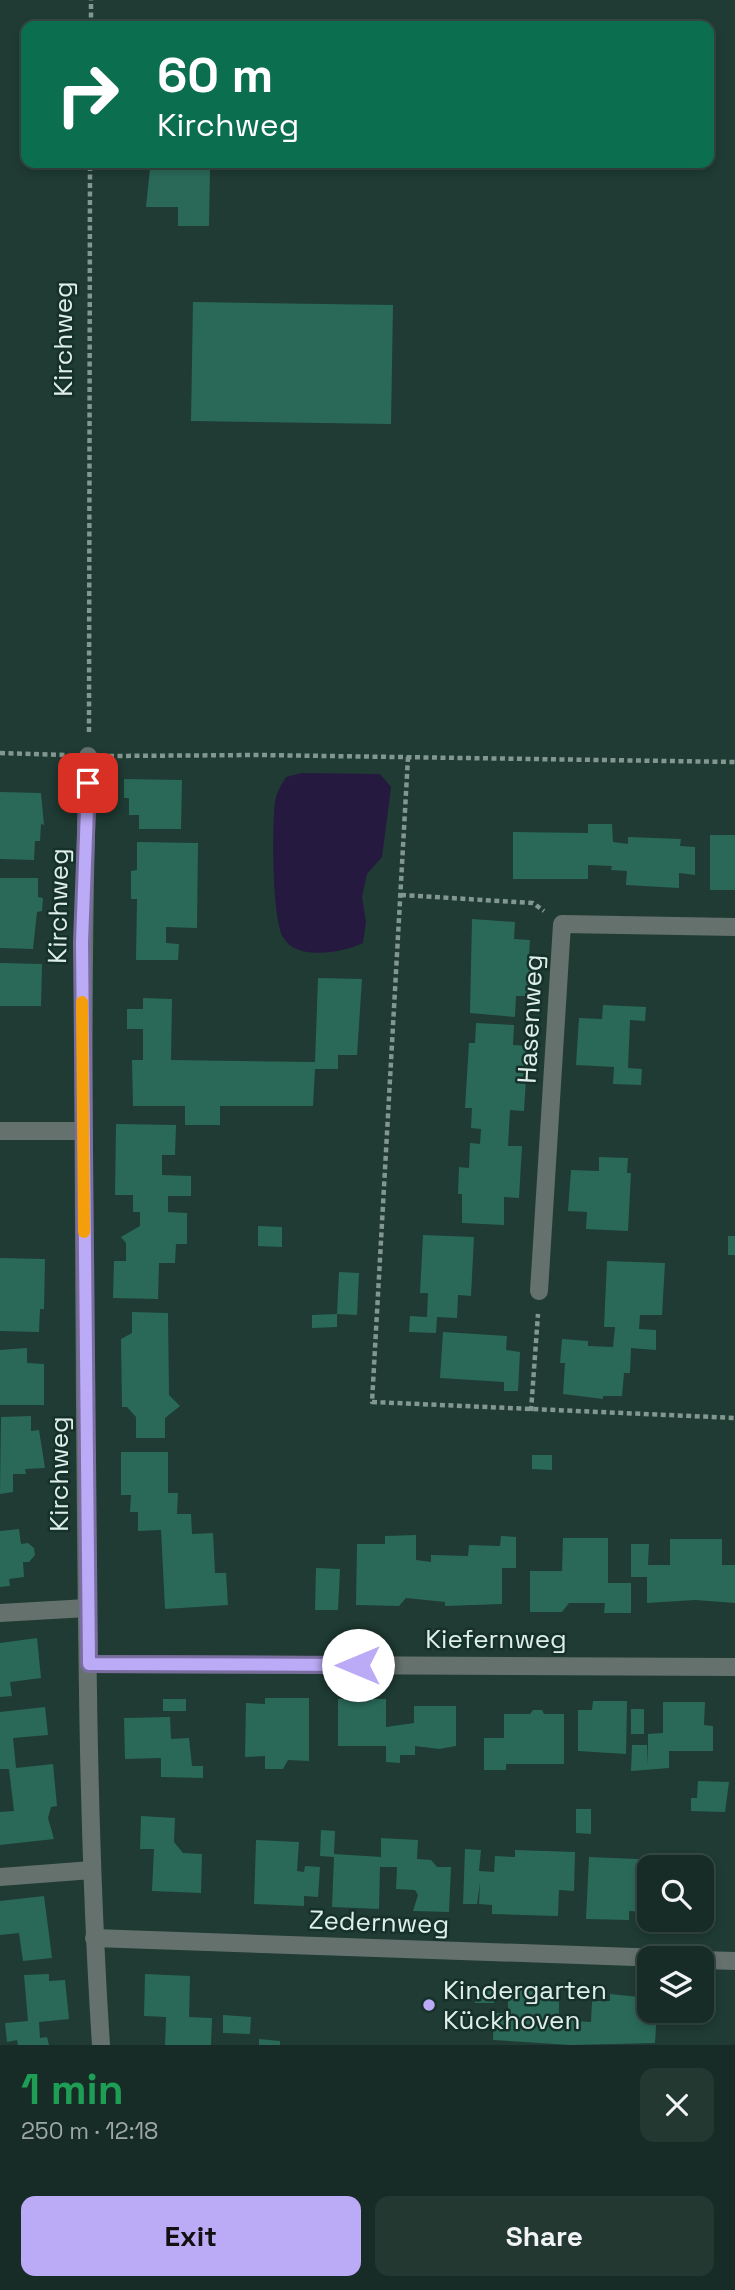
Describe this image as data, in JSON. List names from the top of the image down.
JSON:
{
  "streets": {
    "street": [
      "Kirchweg",
      "Hasenweg",
      "Kiefernweg",
      "Zedernweg"
    ]
  },
  "crossings": [
    ["Kirchweg", "Kiefernweg"],
    ["Kirchweg", "Zedernweg"]
  ],
  "places": ["Kindergarten Kückhoven"],
  "page": {
    "turn": ["60 m", "Kirchweg"],
    "heading": ["1 min", "250 m · 12:18"],
    "buttons": ["Exit", "Share"]
  }
}
